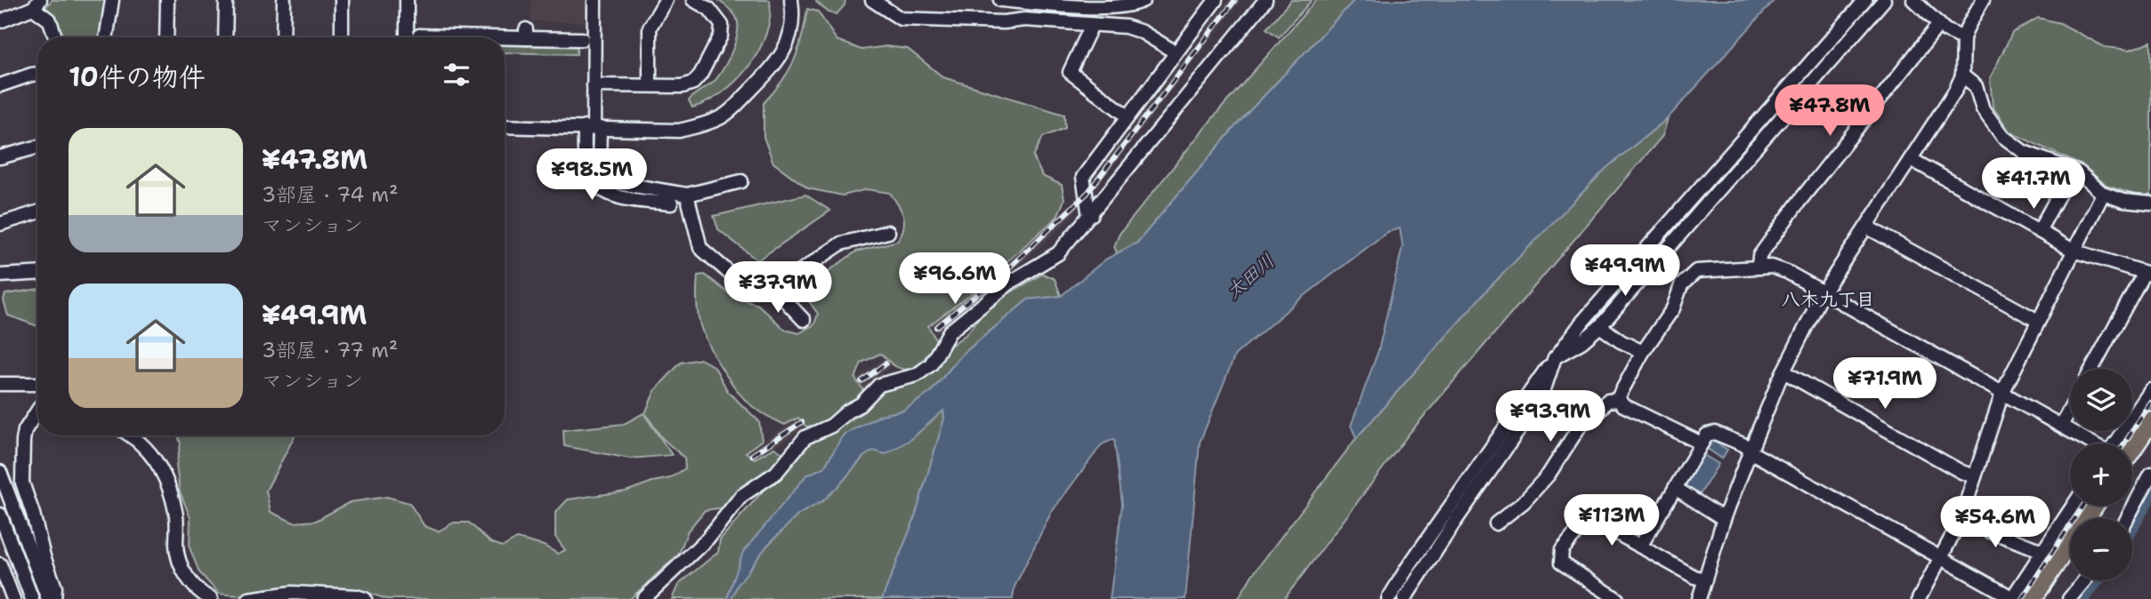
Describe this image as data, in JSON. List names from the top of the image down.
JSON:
{
  "districts": ["八木九丁目"],
  "water": ["太田川"],
  "page": {
    "heading": "10件の物件",
    "price": [
      "¥47.8M",
      "¥98.5M",
      "¥41.7M",
      "¥49.9M",
      "¥96.6M",
      "¥37.9M",
      "¥71.9M",
      "¥93.9M",
      "¥113M",
      "¥54.6M"
    ],
    "list": [
      {
        "name": "¥47.8M",
        "note": "3部屋 · 74 m² · マンション"
      },
      {
        "name": "¥49.9M",
        "note": "3部屋 · 77 m² · マンション"
      }
    ],
    "map_buttons": ["+", "−"]
  }
}
